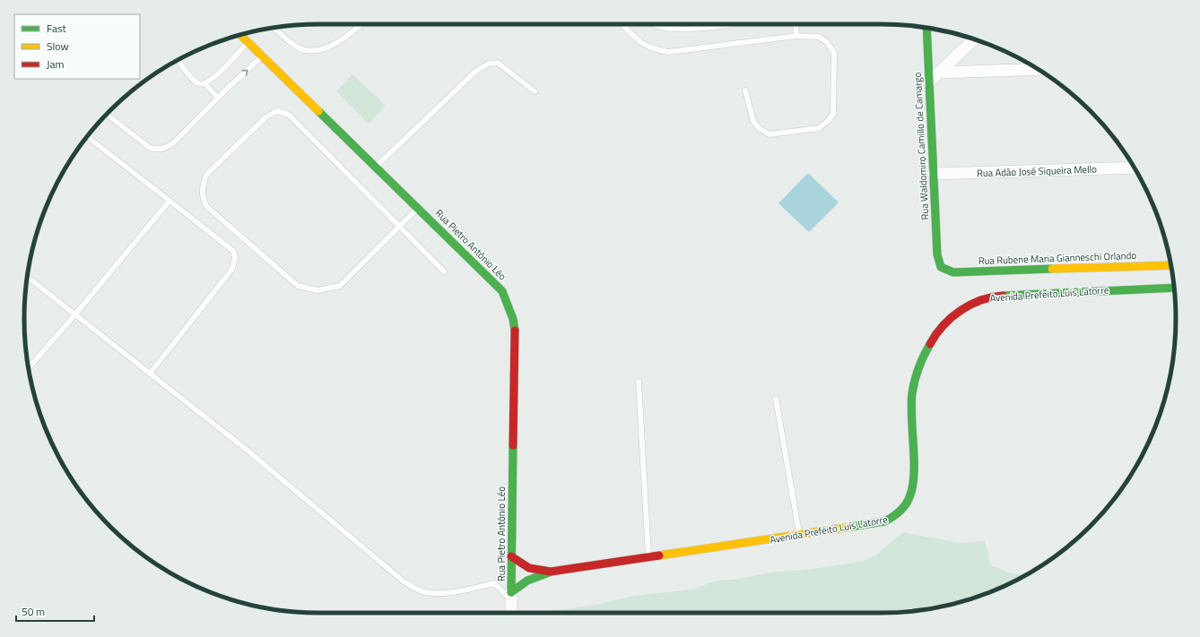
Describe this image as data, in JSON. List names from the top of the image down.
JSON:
{
  "streets": {
    "main road": [
      "Rua Waldomiro Camillo de Camargo",
      "Rua Pietro Antônio Léo",
      "Rua Rubene Maria Gianneschi Orlando",
      "Avenida Prefeito Luís Latorre"
    ],
    "street": ["Rua Adão José Siqueira Mello"]
  },
  "crossings": [
    ["Rua Waldomiro Camillo de Camargo", "Rua Adão José Siqueira Mello"],
    ["Rua Waldomiro Camillo de Camargo", "Rua Rubene Maria Gianneschi Orlando"],
    ["Rua Pietro Antônio Léo", "Avenida Prefeito Luís Latorre"]
  ],
  "legend": ["Fast", "Slow", "Jam"],
  "scale_bar": "50 m"
}
